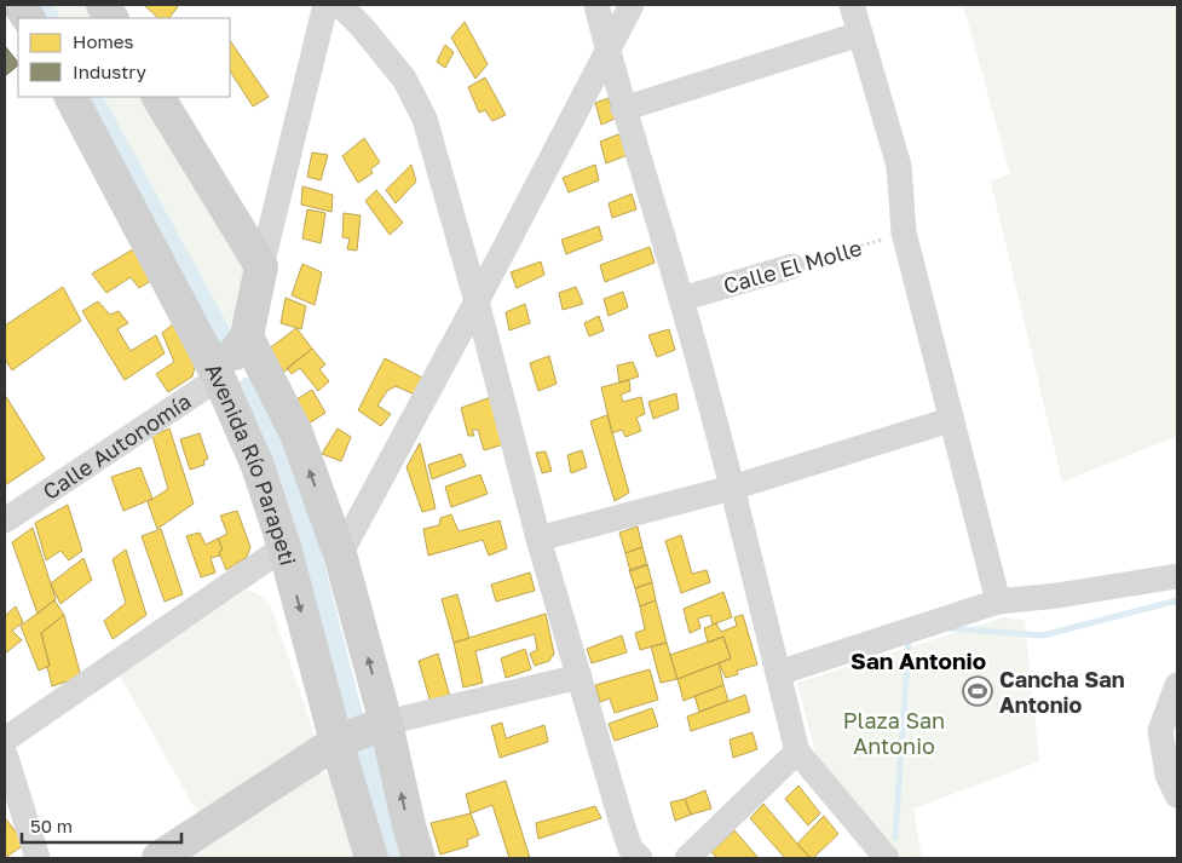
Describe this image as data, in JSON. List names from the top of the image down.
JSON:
{
  "streets": {
    "main road": ["Calle Autonomía", "Avenida Río Parapeti"],
    "street": ["Calle El Molle"]
  },
  "crossings": [
    ["Calle Autonomía", "Avenida Río Parapeti"]
  ],
  "districts": ["San Antonio"],
  "parks": ["Plaza San Antonio"],
  "places": {
    "sports": ["Cancha San Antonio"]
  },
  "legend": ["Homes", "Industry"],
  "scale_bar": "50 m"
}
